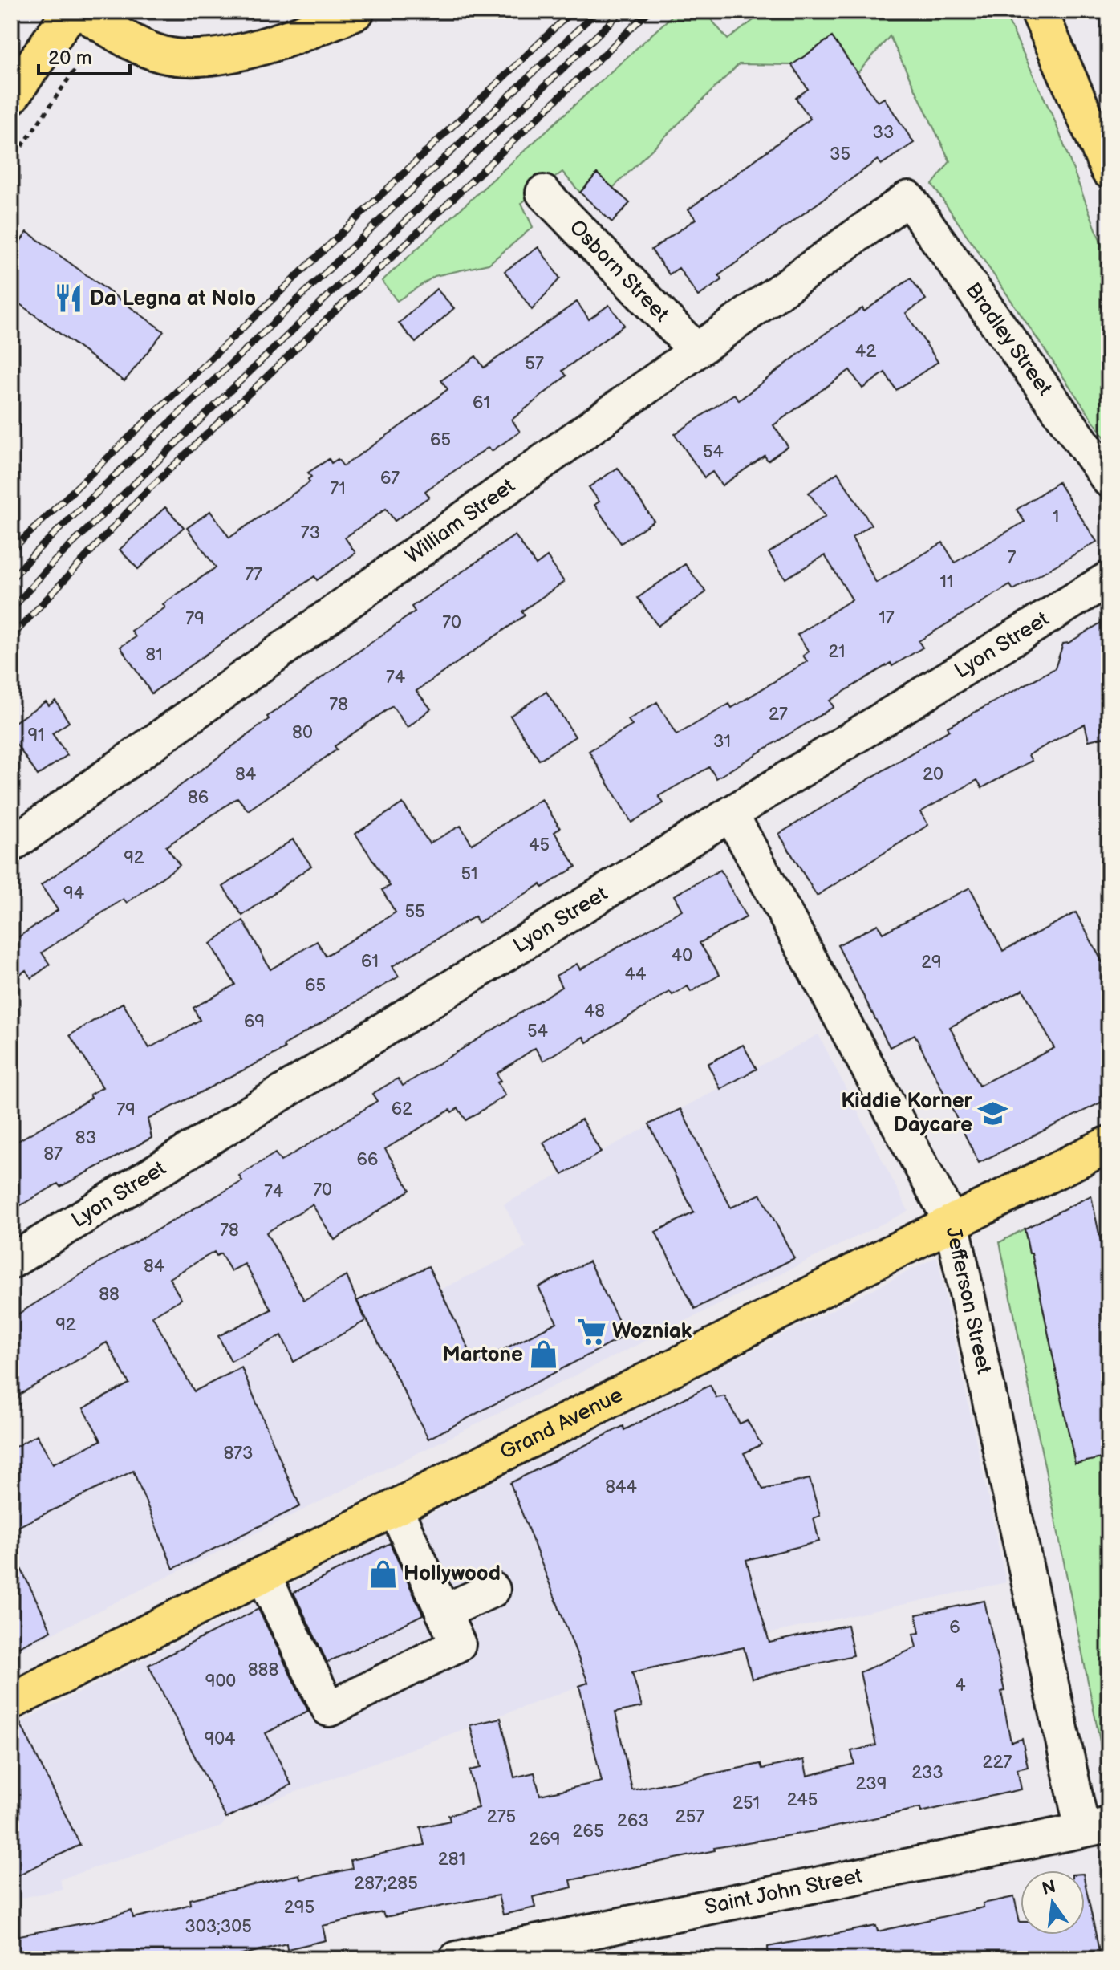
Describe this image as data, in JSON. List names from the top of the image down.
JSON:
{
  "streets": {
    "main road": ["Grand Avenue"],
    "street": [
      "Osborn Street",
      "Bradley Street",
      "William Street",
      "Lyon Street",
      "Jefferson Street",
      "Saint John Street"
    ]
  },
  "crossings": [
    ["Osborn Street", "William Street"],
    ["Bradley Street", "William Street"],
    ["Lyon Street", "Jefferson Street"],
    ["Jefferson Street", "Grand Avenue"],
    ["Jefferson Street", "Saint John Street"]
  ],
  "places": {
    "restaurant": ["Da Legna at Nolo"],
    "school or university": ["Kiddie Korner Daycare"],
    "supermarket": ["Wozniak"],
    "shop": ["Martone", "Hollywood"]
  },
  "house_numbers": [
    "33",
    "35",
    "42",
    "57",
    "61",
    "65",
    "54",
    "67",
    "71",
    "1",
    "73",
    "7",
    "77",
    "11",
    "17",
    "79",
    "70",
    "21",
    "81",
    "74",
    "78",
    "27",
    "80",
    "91",
    "31",
    "84",
    "20",
    "86",
    "45",
    "92",
    "51",
    "94",
    "55",
    "40",
    "61",
    "29",
    "44",
    "65",
    "48",
    "69",
    "54",
    "62",
    "79",
    "83",
    "87",
    "66",
    "70",
    "74",
    "78",
    "84",
    "88",
    "92",
    "873",
    "844",
    "6",
    "888",
    "900",
    "4",
    "904",
    "227",
    "233",
    "239",
    "245",
    "251",
    "275",
    "257",
    "263",
    "265",
    "269",
    "281",
    "287;285",
    "295",
    "303;305"
  ],
  "scale_bar": "20 m",
  "north": "top"
}
